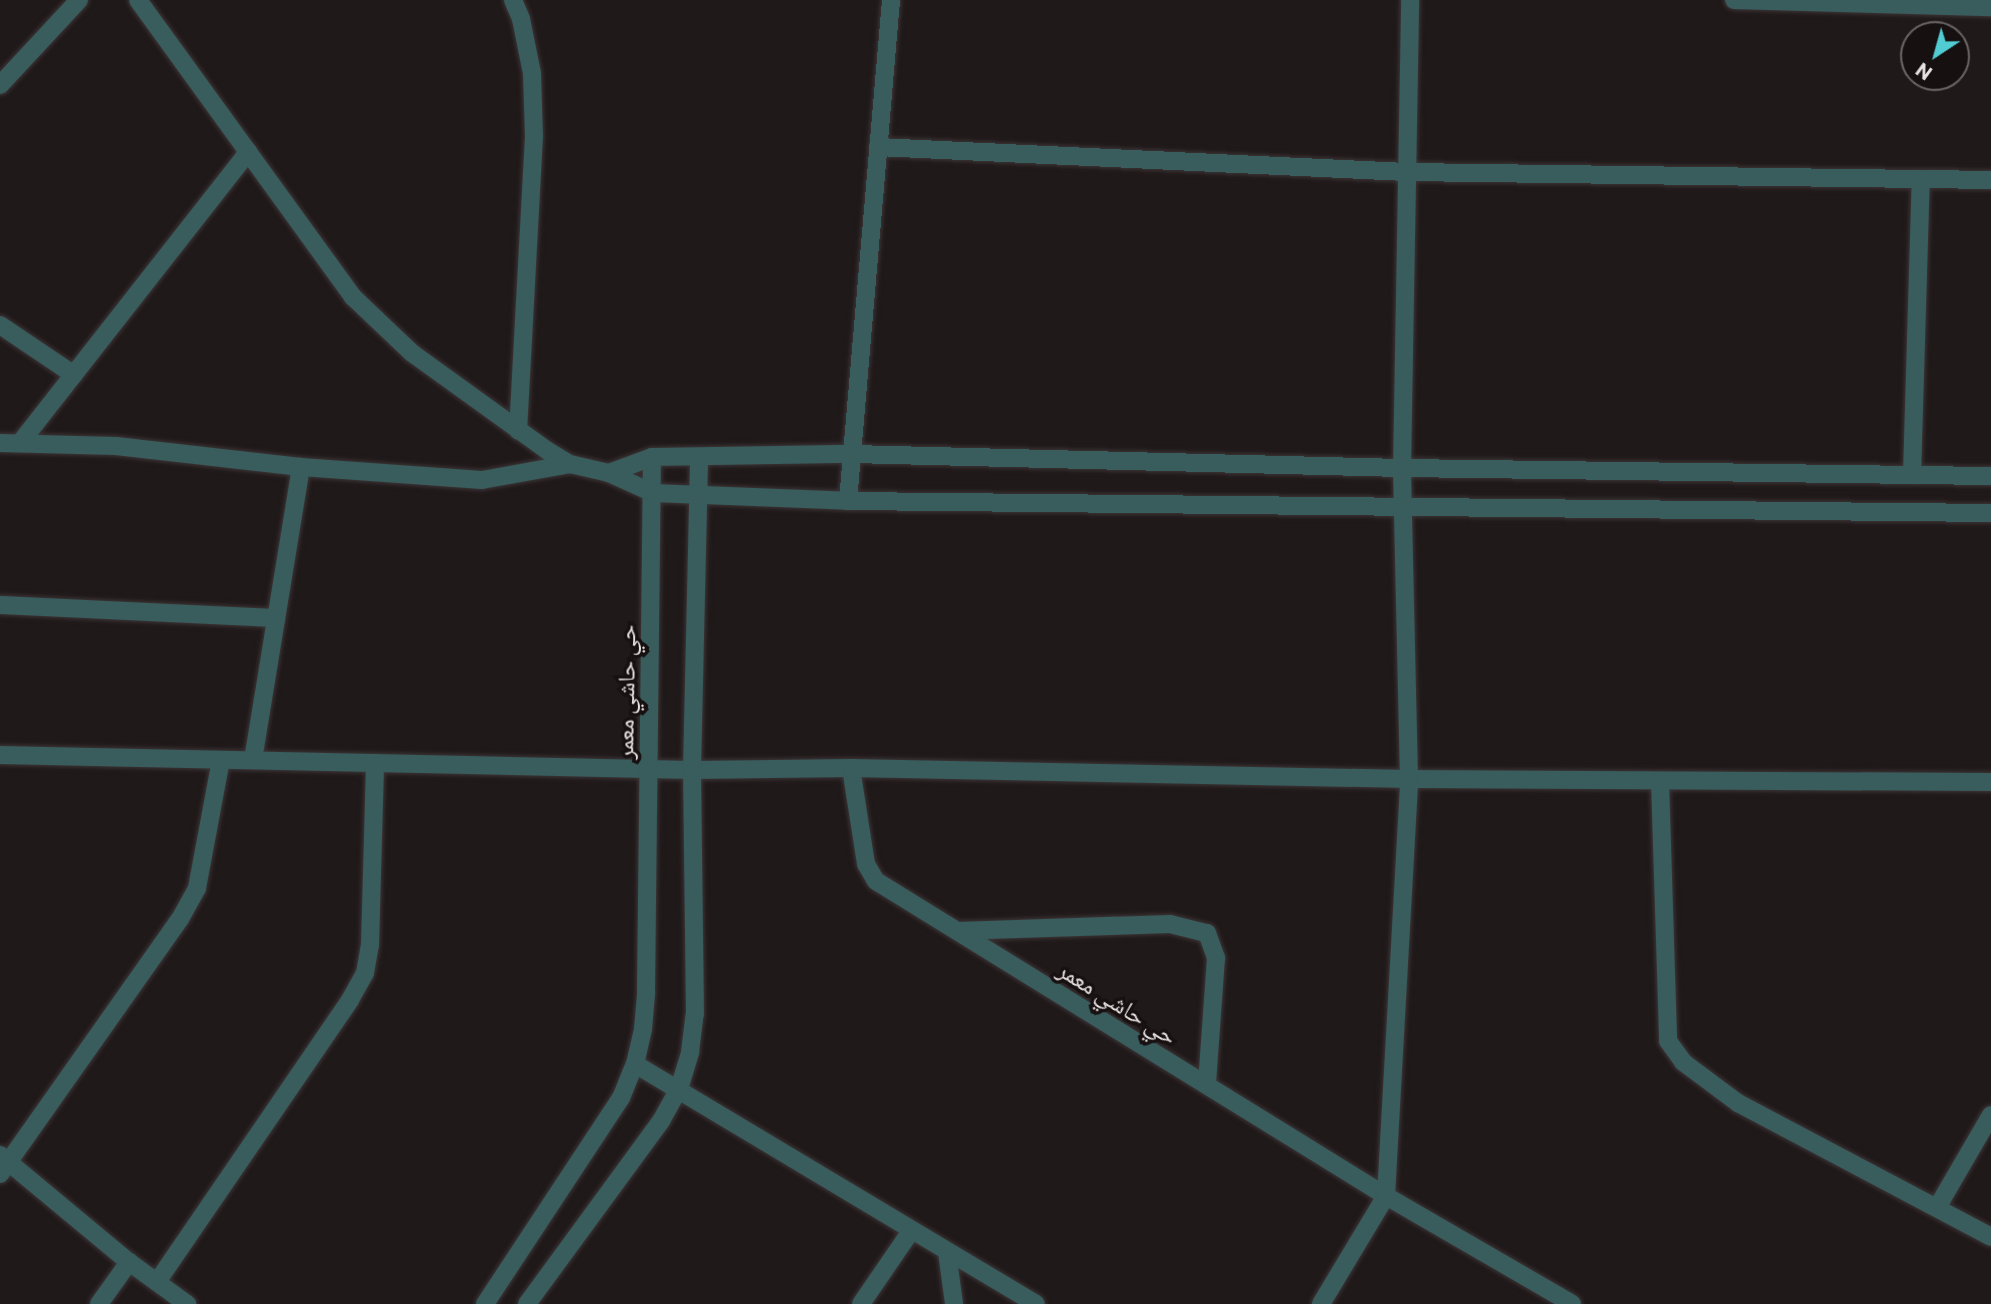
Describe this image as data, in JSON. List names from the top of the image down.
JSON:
{
  "streets": {
    "street": ["حي حاشي معمر"]
  },
  "north": "bottom left"
}
